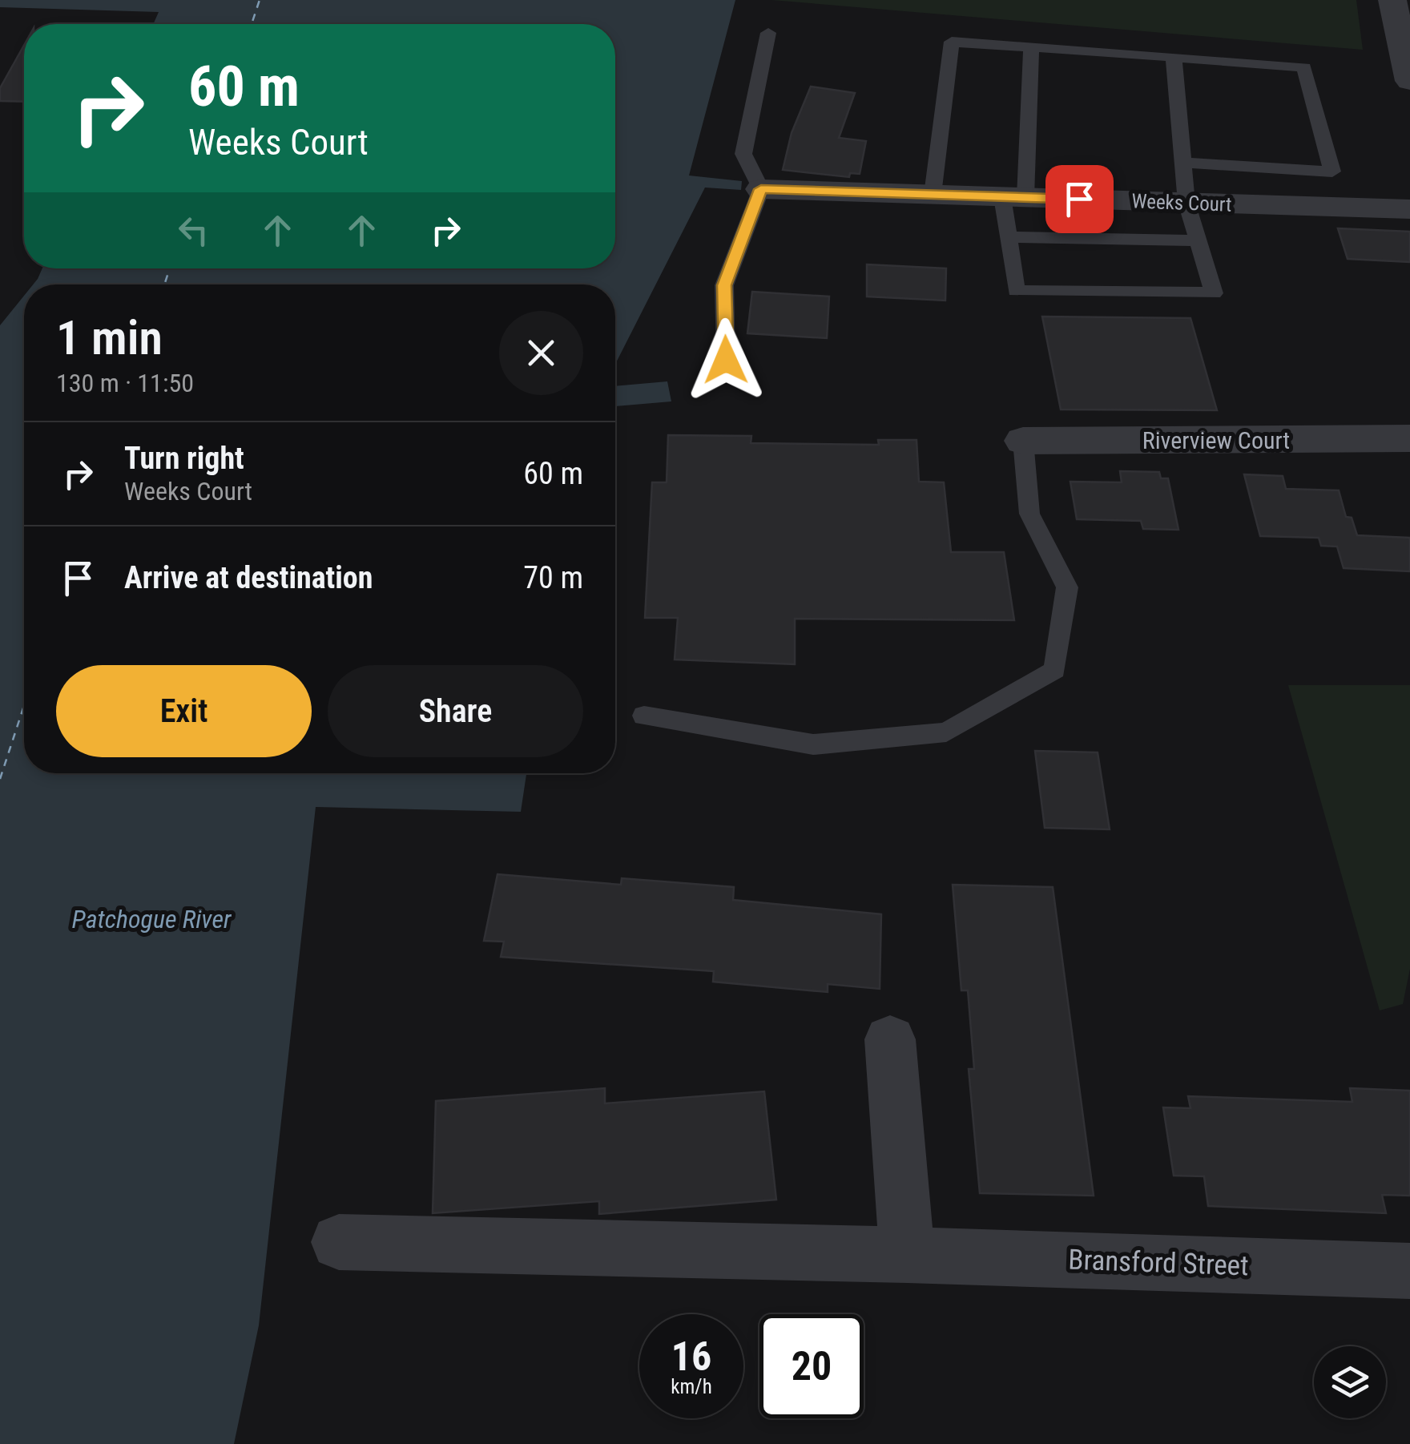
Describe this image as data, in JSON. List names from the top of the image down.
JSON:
{
  "streets": {
    "street": ["Weeks Court", "Riverview Court", "Bransford Street"]
  },
  "water": ["Patchogue River"],
  "page": {
    "turn": ["60 m", "Weeks Court"],
    "heading": ["1 min", "130 m · 11:50"],
    "list": [
      {
        "name": "Turn right",
        "note": "Weeks Court",
        "value": "60 m"
      },
      {
        "name": "Arrive at destination",
        "value": "70 m"
      }
    ],
    "buttons": ["Exit", "Share"],
    "speed": "16 km/h",
    "limit": "20"
  }
}
